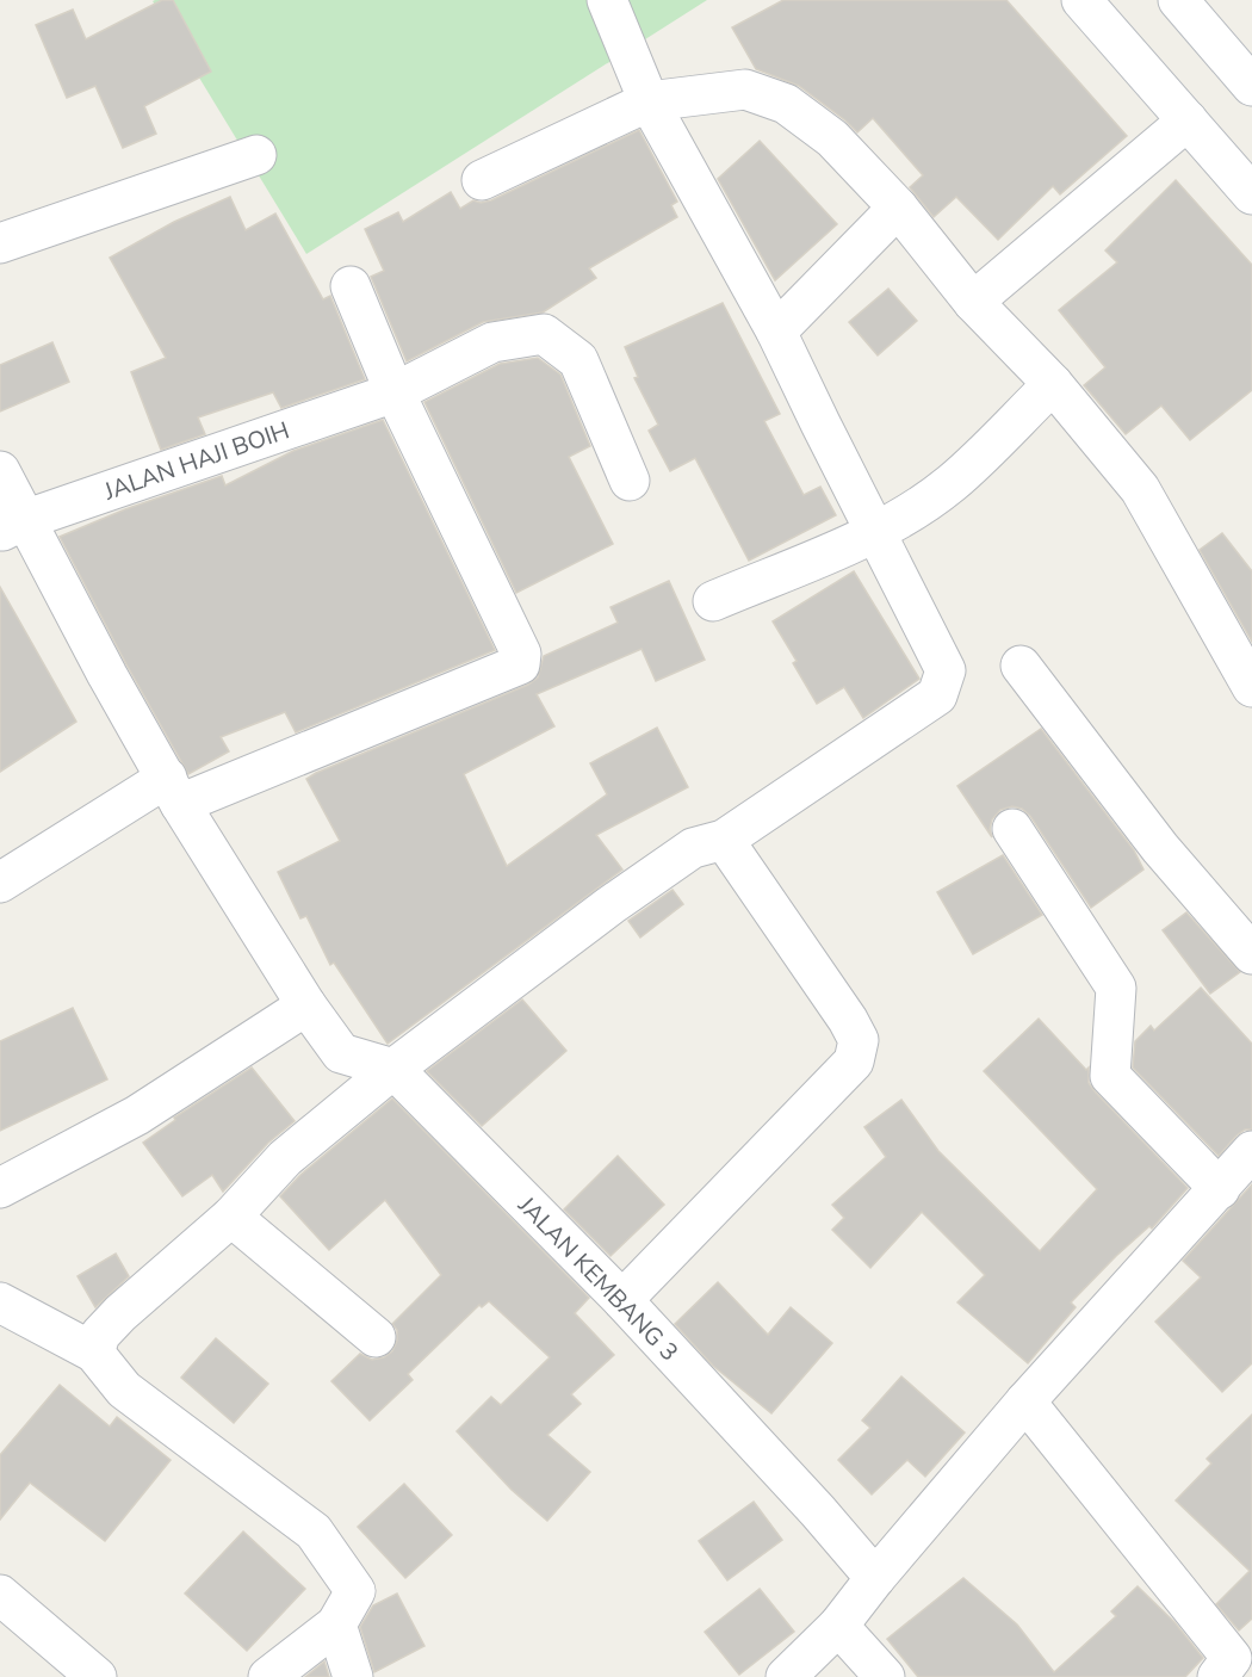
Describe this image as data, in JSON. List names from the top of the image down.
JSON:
{
  "streets": {
    "street": ["JALAN HAJI BOIH", "JALAN KEMBANG 3"]
  },
  "crossings": [
    ["JALAN HAJI BOIH", "JALAN KEMBANG 3"]
  ]
}
